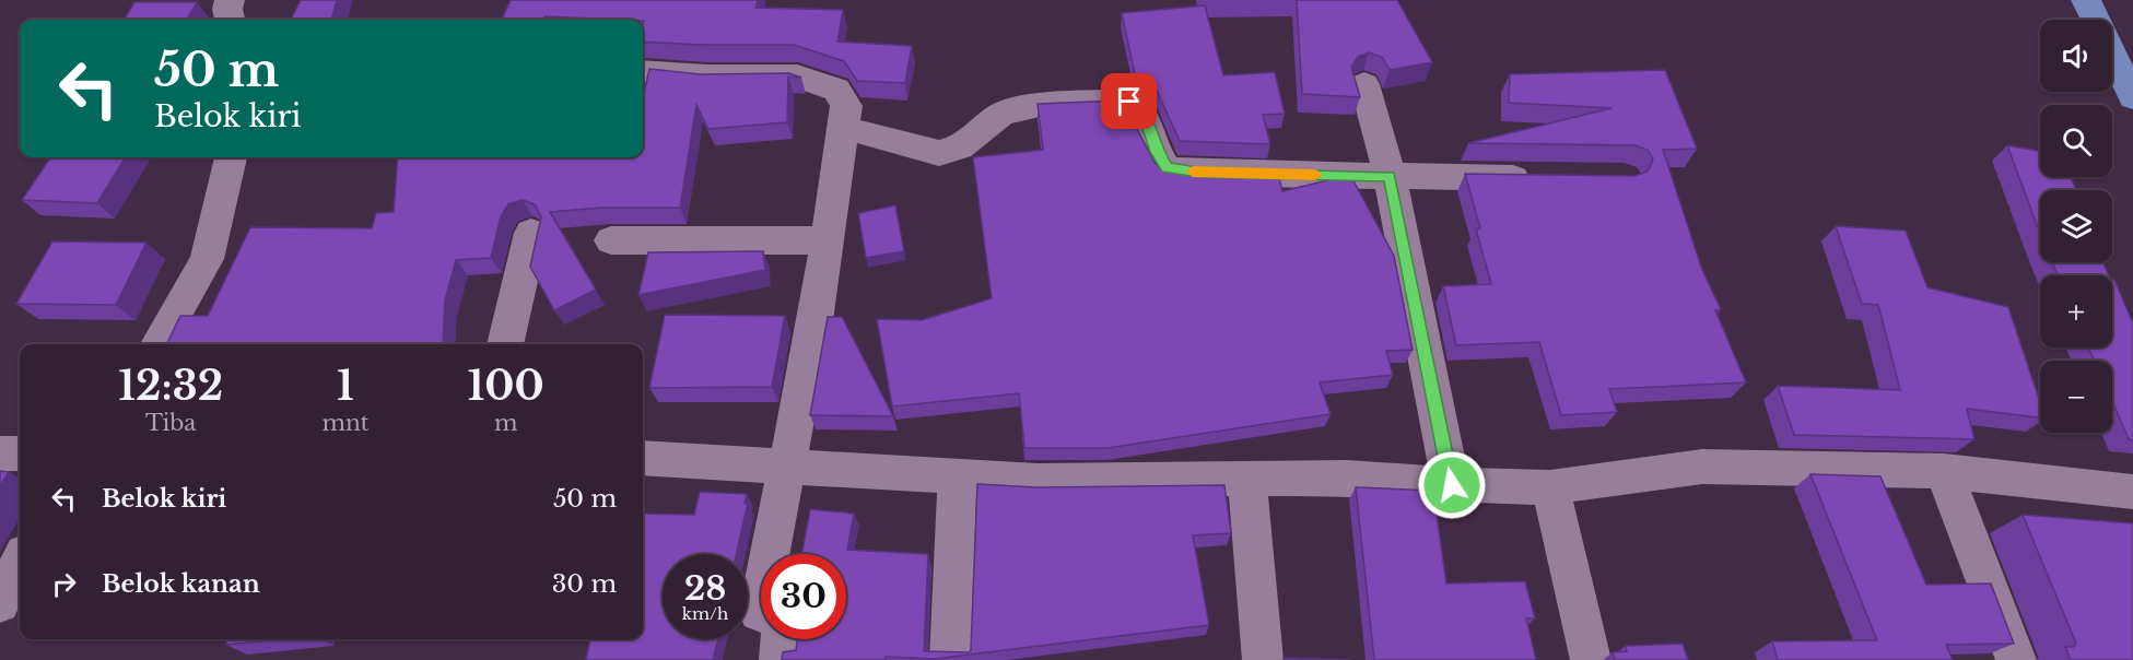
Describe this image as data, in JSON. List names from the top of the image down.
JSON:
{
  "page": {
    "map_buttons": ["+", "−"],
    "turn": ["50 m", "Belok kiri"],
    "eta": [
      "12:32",
      "Tiba",
      "1",
      "mnt",
      "100",
      "m"
    ],
    "list": [
      {
        "name": "Belok kiri",
        "value": "50 m"
      },
      {
        "name": "Belok kanan",
        "value": "30 m"
      }
    ],
    "speed": "28 km/h",
    "limit": "30"
  }
}
